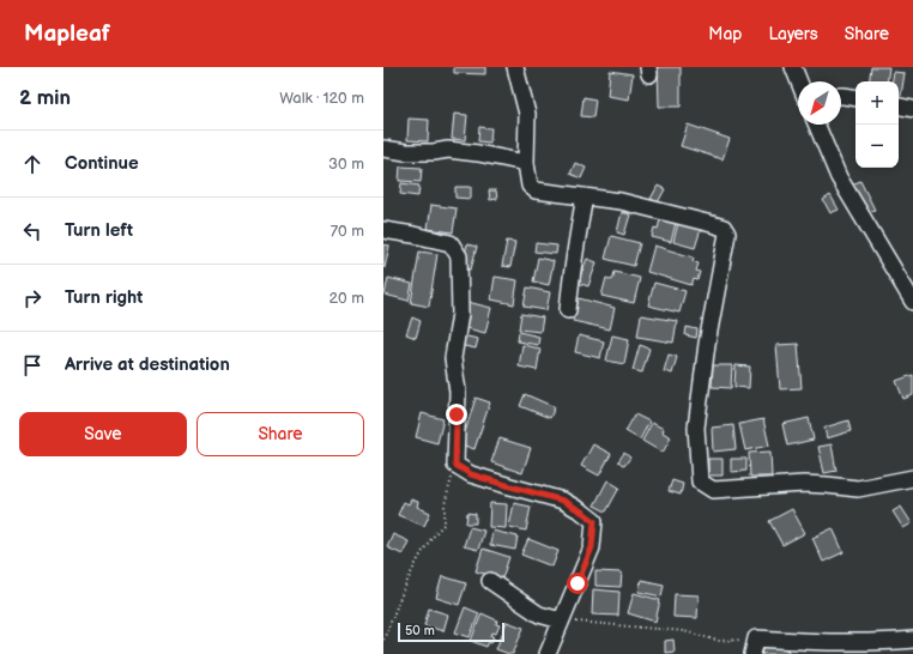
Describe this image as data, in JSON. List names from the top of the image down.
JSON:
{
  "scale_bar": "50 m",
  "north": "bottom left",
  "page": {
    "header": "Mapleaf",
    "nav": ["Map", "Layers", "Share"],
    "heading": ["2 min", "Walk · 120 m"],
    "map_buttons": ["+", "−"],
    "list": [
      ["Continue", "30 m"],
      ["Turn left", "70 m"],
      ["Turn right", "20 m"],
      "Arrive at destination"
    ],
    "buttons": ["Save", "Share"],
    "scale": "50 m"
  }
}
